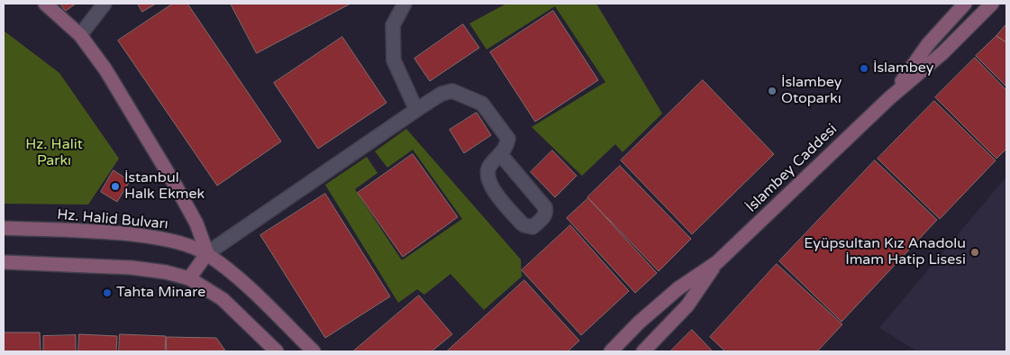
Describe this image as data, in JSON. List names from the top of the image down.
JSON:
{
  "streets": {
    "main road": ["İslambey Caddesi", "Hz. Halid Bulvarı"]
  },
  "parks": ["Hz. Halit Parkı"],
  "places": [
    "İslambey",
    "İslambey Otoparkı",
    "İstanbul Halk Ekmek",
    "Eyüpsultan Kız Anadolu İmam Hatip Lisesi",
    "Tahta Minare"
  ]
}
